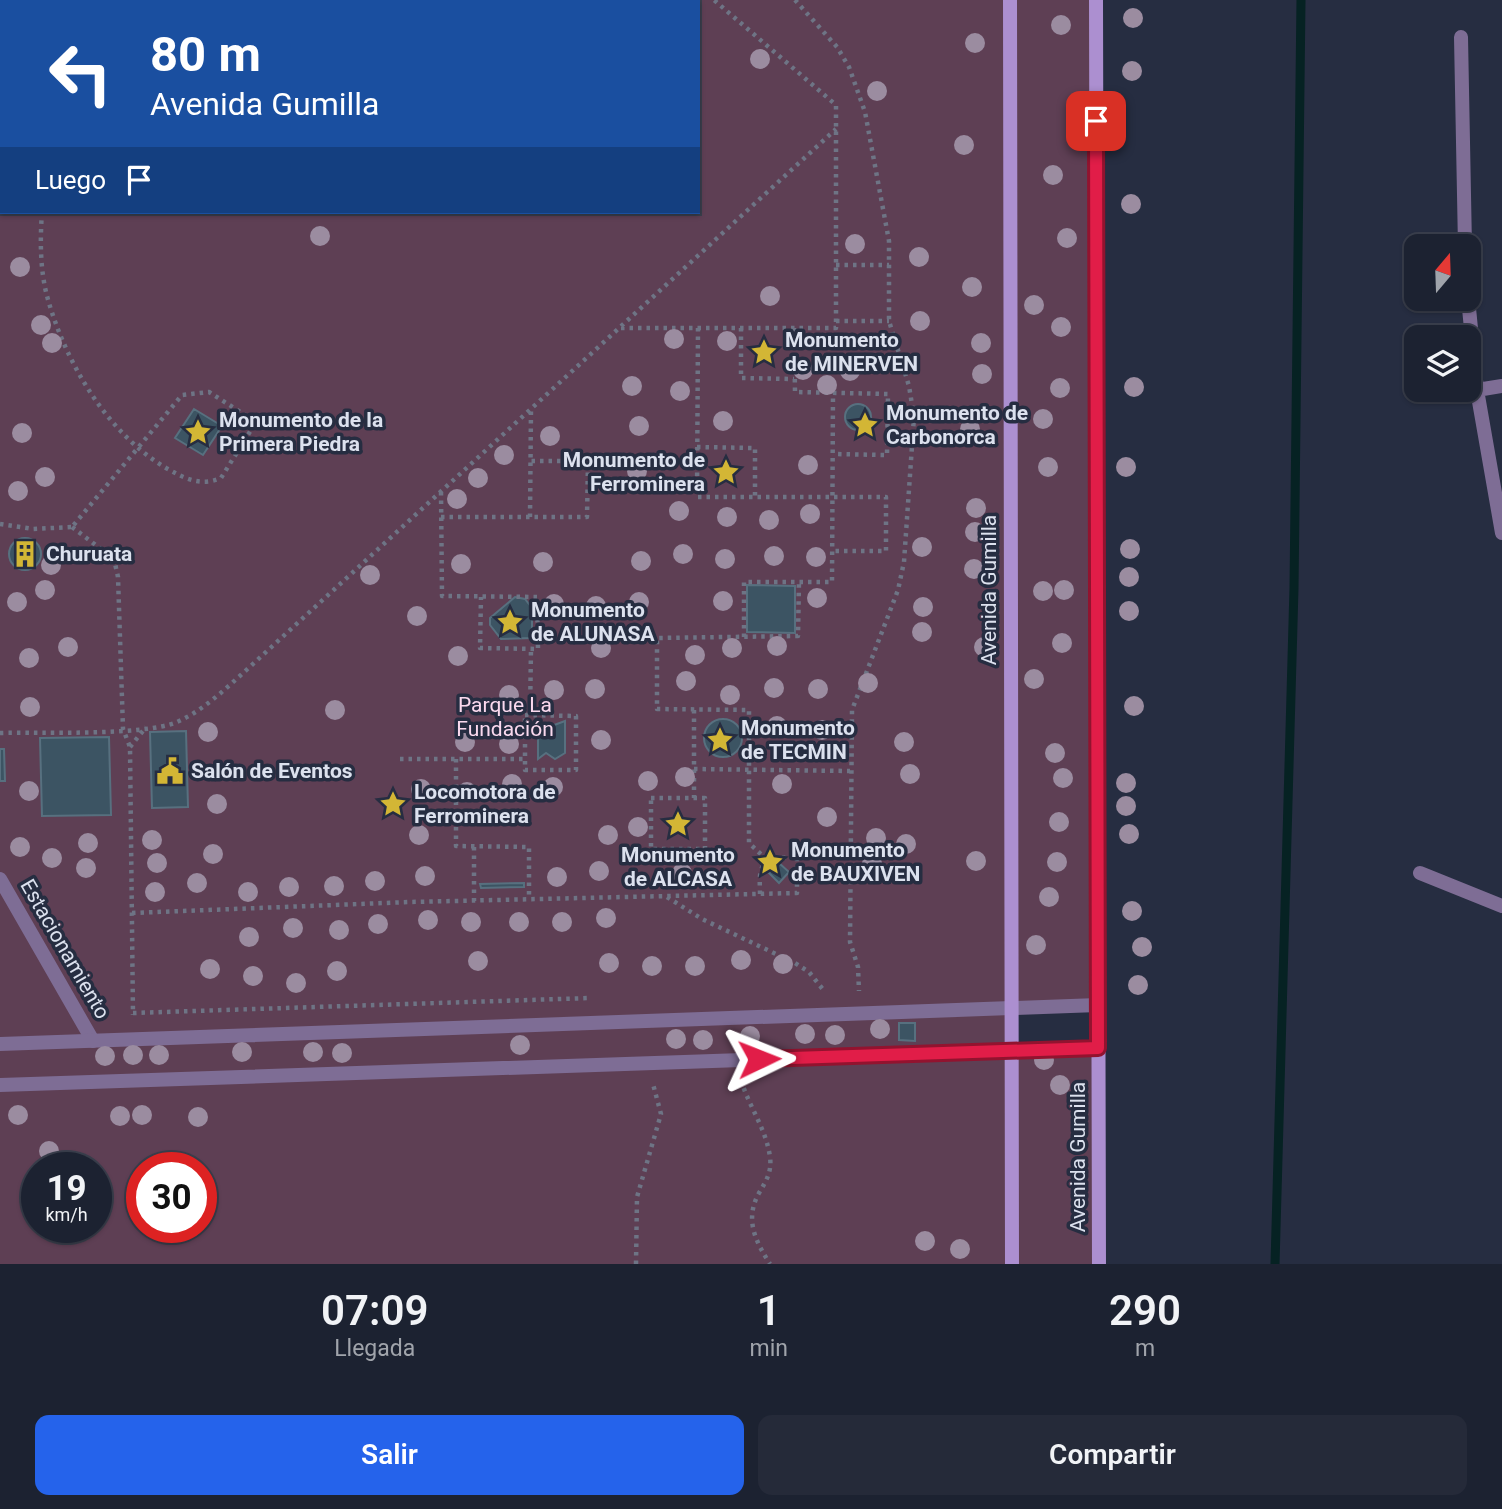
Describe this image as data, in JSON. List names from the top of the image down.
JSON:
{
  "streets": {
    "main road": ["Avenida Gumilla"],
    "street": ["Estacionamiento"]
  },
  "parks": ["Parque La Fundación"],
  "places": {
    "place": [
      "Monumento de MINERVEN",
      "Monumento de Carbonorca",
      "Monumento de la Primera Piedra",
      "Monumento de Ferrominera",
      "Monumento de ALUNASA",
      "Monumento de TECMIN",
      "Locomotora de Ferrominera",
      "Monumento de ALCASA",
      "Monumento de BAUXIVEN"
    ],
    "building": ["Churuata"],
    "public building": ["Salón de Eventos"]
  },
  "north": "top",
  "page": {
    "turn": ["80 m", "Avenida Gumilla"],
    "then": "Luego",
    "speed": "19 km/h",
    "limit": "30",
    "eta": [
      "07:09",
      "Llegada",
      "1",
      "min",
      "290",
      "m"
    ],
    "buttons": ["Salir", "Compartir"]
  }
}
